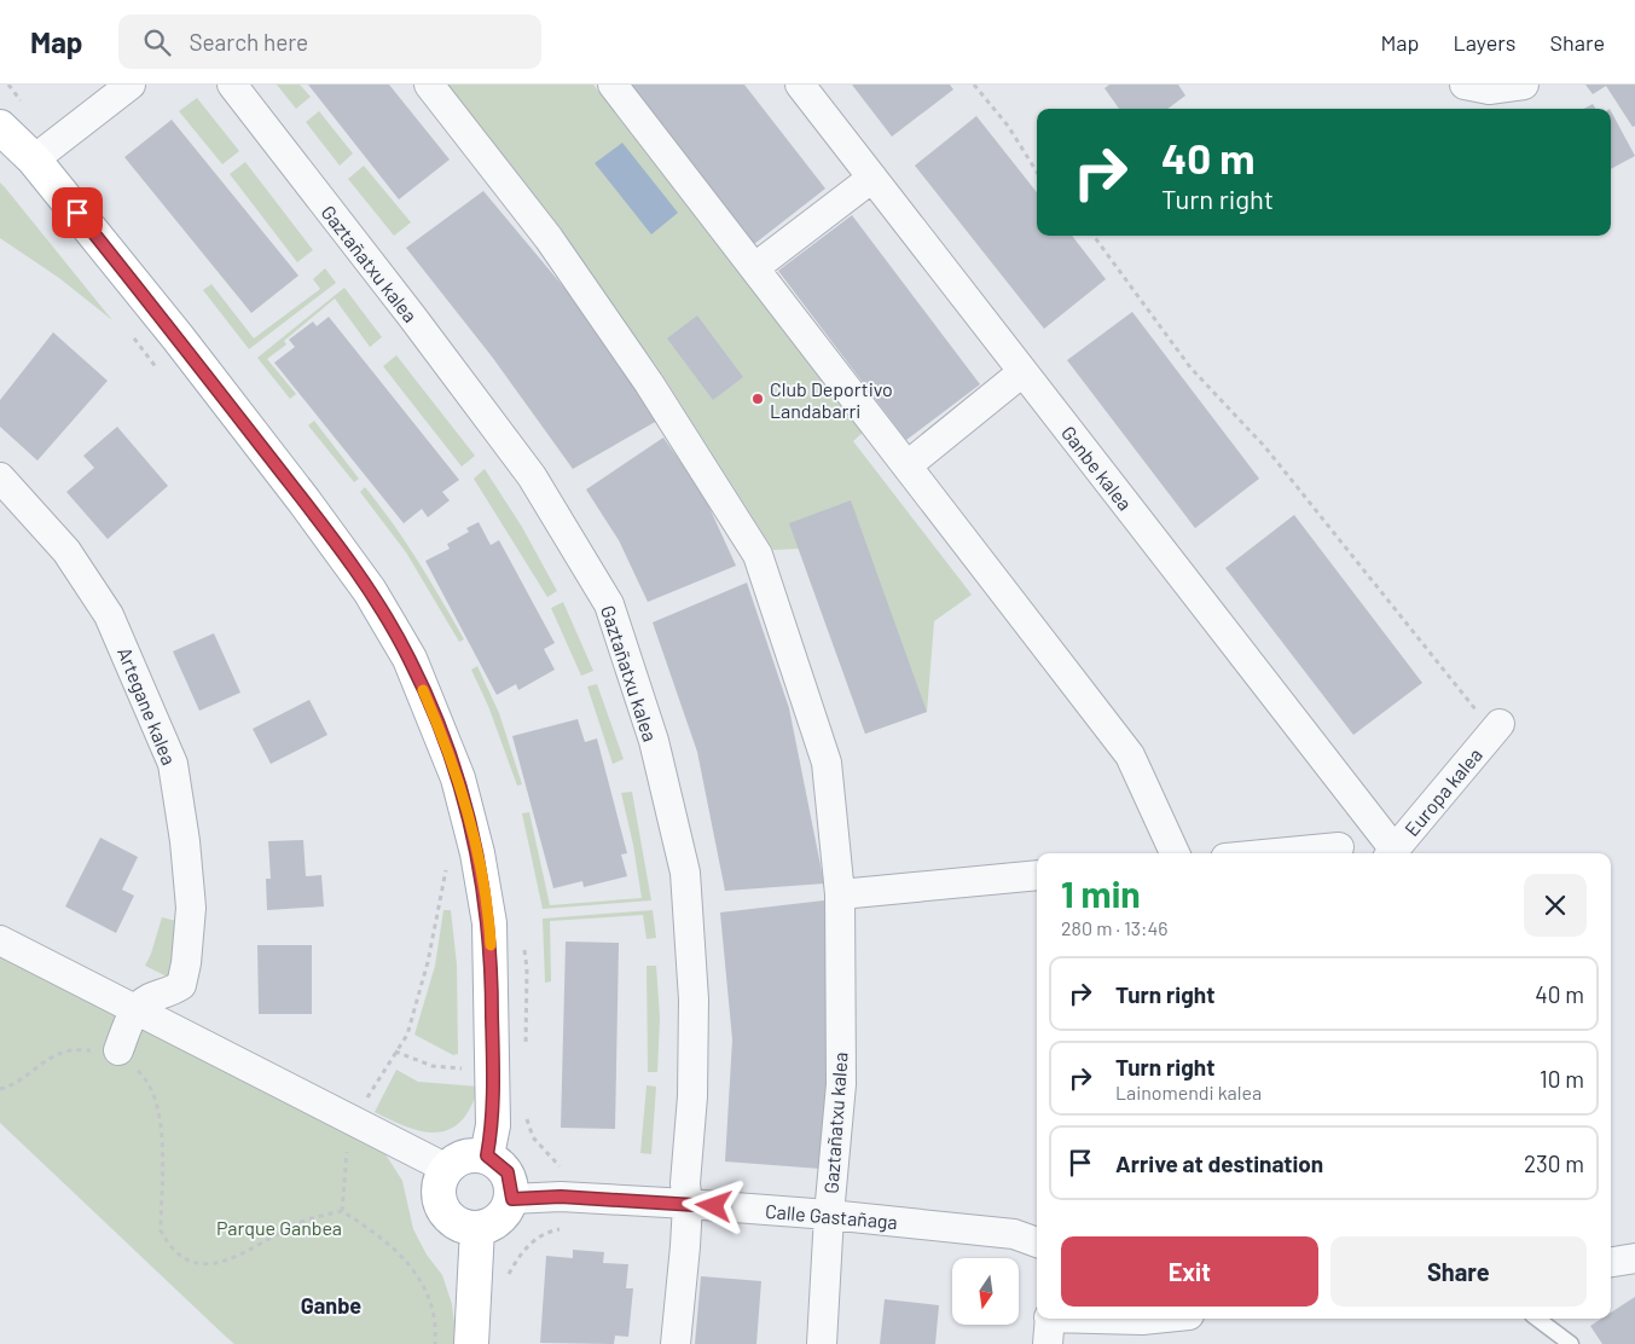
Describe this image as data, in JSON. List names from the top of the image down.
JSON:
{
  "streets": {
    "street": [
      "Gaztañatxu kalea",
      "Ganbe kalea",
      "Artegane kalea",
      "Europa kalea",
      "Calle Gastañaga"
    ]
  },
  "crossings": [
    ["Gaztañatxu kalea", "Calle Gastañaga"]
  ],
  "districts": ["Ganbe"],
  "parks": ["Parque Ganbea"],
  "places": ["Club Deportivo Landabarri"],
  "north": "bottom",
  "page": {
    "header": "Map",
    "search": "Search here",
    "nav": ["Map", "Layers", "Share"],
    "turn": ["40 m", "Turn right"],
    "heading": ["1 min", "280 m · 13:46"],
    "list": [
      {
        "name": "Turn right",
        "value": "40 m"
      },
      {
        "name": "Turn right",
        "note": "Lainomendi kalea",
        "value": "10 m"
      },
      {
        "name": "Arrive at destination",
        "value": "230 m"
      }
    ],
    "buttons": ["Exit", "Share"]
  }
}
